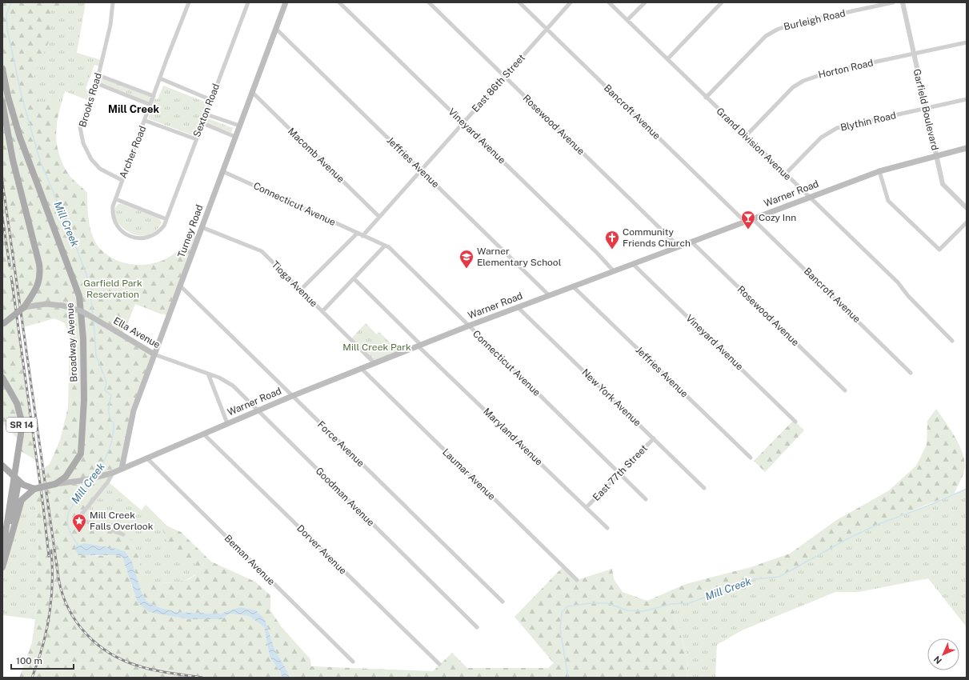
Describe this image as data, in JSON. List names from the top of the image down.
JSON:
{
  "streets": {
    "main road": [
      "Warner Road",
      "Turney Road",
      "Ella Avenue",
      "Broadway Avenue",
      "SR 14"
    ],
    "street": [
      "Burleigh Road",
      "Horton Road",
      "East 86th Street",
      "Brooks Road",
      "Garfield Boulevard",
      "Sexton Road",
      "Bancroft Avenue",
      "Blythin Road",
      "Rosewood Avenue",
      "Vineyard Avenue",
      "Grand Division Avenue",
      "Archer Road",
      "Macomb Avenue",
      "Jeffries Avenue",
      "Connecticut Avenue",
      "Tioga Avenue",
      "New York Avenue",
      "Maryland Avenue",
      "Force Avenue",
      "East 77th Street",
      "Laumar Avenue",
      "Goodman Avenue",
      "Dorver Avenue",
      "Beman Avenue"
    ]
  },
  "crossings": [
    ["Burleigh Road", "Grand Division Avenue"],
    ["Horton Road", "Garfield Boulevard"],
    ["Horton Road", "Grand Division Avenue"],
    ["East 86th Street", "Bancroft Avenue"],
    ["East 86th Street", "Rosewood Avenue"],
    ["East 86th Street", "Vineyard Avenue"],
    ["East 86th Street", "Macomb Avenue"],
    ["East 86th Street", "Jeffries Avenue"],
    ["East 86th Street", "Connecticut Avenue"],
    ["Brooks Road", "Archer Road"],
    ["Garfield Boulevard", "Blythin Road"],
    ["Garfield Boulevard", "Warner Road"],
    ["Sexton Road", "Archer Road"],
    ["Bancroft Avenue", "Warner Road"],
    ["Blythin Road", "Grand Division Avenue"],
    ["Rosewood Avenue", "Warner Road"],
    ["Vineyard Avenue", "Warner Road"],
    ["Grand Division Avenue", "Warner Road"],
    ["Macomb Avenue", "Turney Road"],
    ["Jeffries Avenue", "Warner Road"],
    ["Jeffries Avenue", "Turney Road"],
    ["Warner Road", "Connecticut Avenue"],
    ["Warner Road", "Turney Road"],
    ["Warner Road", "Tioga Avenue"],
    ["Warner Road", "Broadway Avenue"],
    ["Warner Road", "New York Avenue"],
    ["Warner Road", "Maryland Avenue"],
    ["Warner Road", "Force Avenue"],
    ["Warner Road", "Laumar Avenue"],
    ["Warner Road", "Goodman Avenue"],
    ["Warner Road", "Dorver Avenue"],
    ["Warner Road", "Beman Avenue"],
    ["Connecticut Avenue", "Turney Road"],
    ["Connecticut Avenue", "East 77th Street"],
    ["Turney Road", "Tioga Avenue"],
    ["Turney Road", "Ella Avenue"],
    ["Turney Road", "Force Avenue"],
    ["Ella Avenue", "Goodman Avenue"],
    ["New York Avenue", "East 77th Street"],
    ["Maryland Avenue", "East 77th Street"]
  ],
  "districts": ["Mill Creek"],
  "water": ["Mill Creek"],
  "parks": ["Garfield Park Reservation", "Mill Creek Park"],
  "places": {
    "bar": ["Cozy Inn"],
    "church": ["Community Friends Church"],
    "school or university": ["Warner Elementary School"],
    "place": ["Mill Creek Falls Overlook"]
  },
  "scale_bar": "100 m",
  "north": "bottom left"
}
